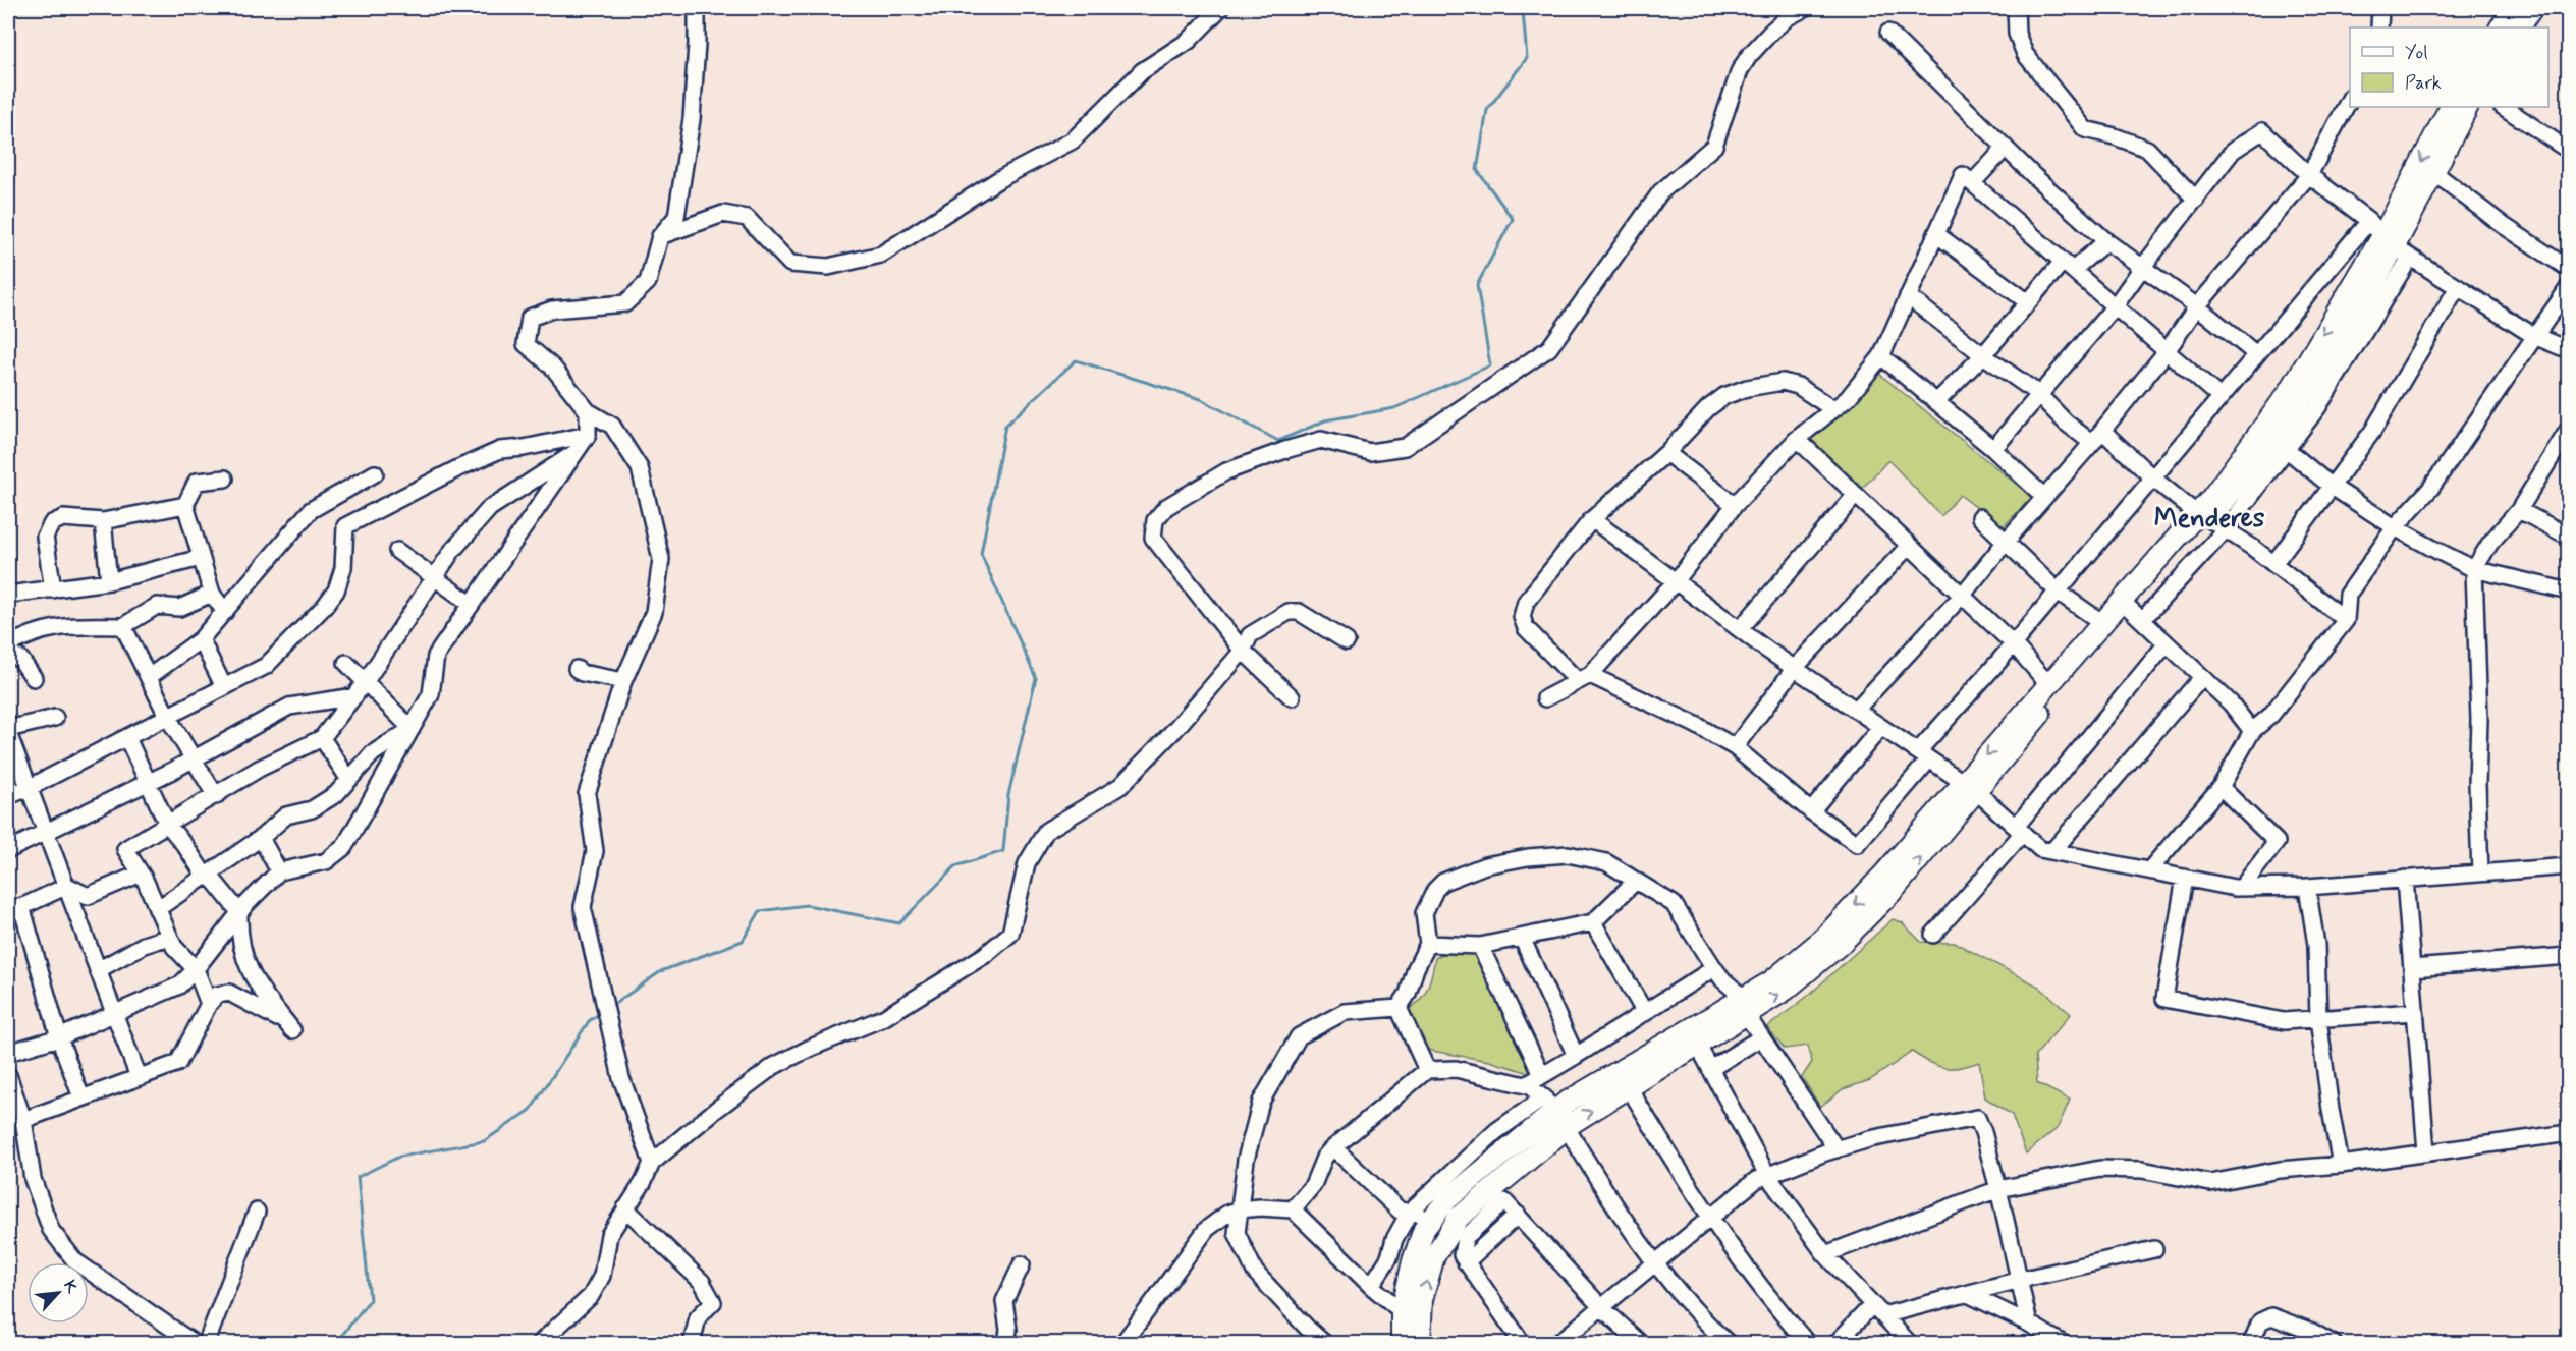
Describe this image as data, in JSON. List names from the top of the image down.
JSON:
{
  "districts": ["Menderes"],
  "legend": ["Yol", "Park"],
  "north": "top right"
}
